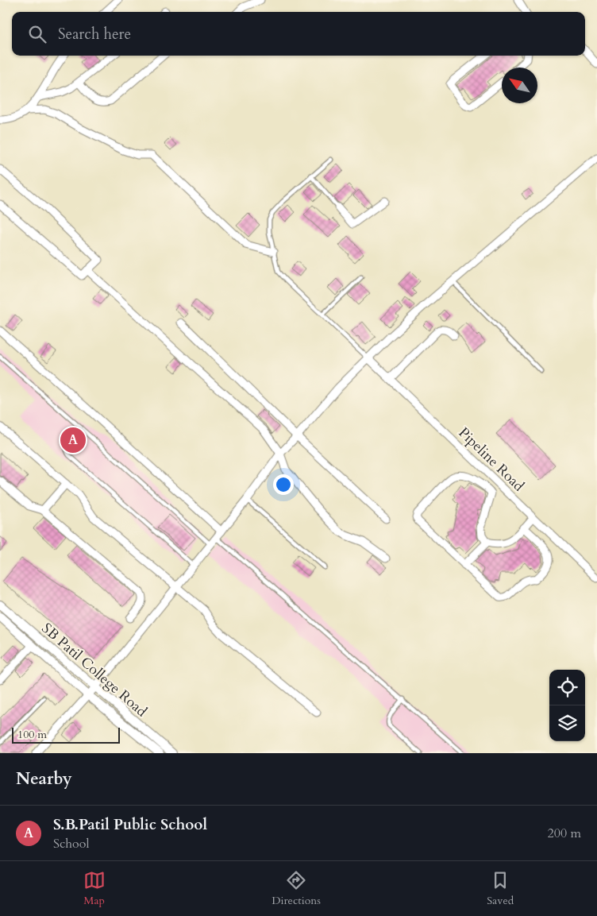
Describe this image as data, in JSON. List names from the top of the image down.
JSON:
{
  "streets": {
    "street": ["Pipeline Road", "SB Patil College Road"]
  },
  "scale_bar": "100 m",
  "north": "top left",
  "page": {
    "search": "Search here",
    "pins": "A",
    "scale": "100 m",
    "heading": "Nearby",
    "list": [
      {
        "mark": "A",
        "name": "S.B.Patil Public School",
        "note": "School",
        "value": "200 m"
      }
    ],
    "nav": ["Map", "Directions", "Saved"]
  }
}
